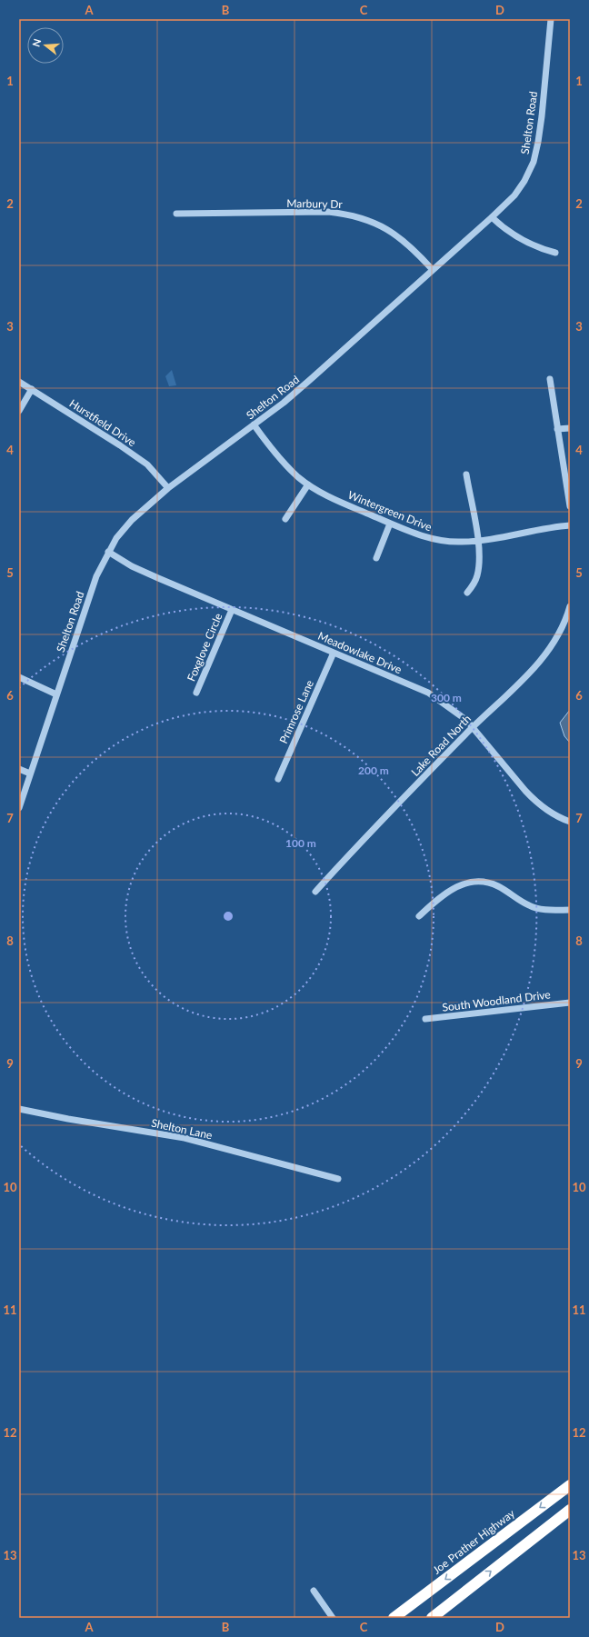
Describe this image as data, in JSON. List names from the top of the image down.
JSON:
{
  "streets": {
    "highway": ["Joe Prather Highway"],
    "street": [
      "Shelton Road",
      "Marbury Dr",
      "Hurstfield Drive",
      "Wintergreen Drive",
      "Foxglove Circle",
      "Meadowlake Drive",
      "Primrose Lane",
      "Lake Road North",
      "South Woodland Drive",
      "Shelton Lane"
    ]
  },
  "crossings": [
    ["Shelton Road", "Marbury Dr"],
    ["Shelton Road", "Hurstfield Drive"],
    ["Shelton Road", "Wintergreen Drive"],
    ["Shelton Road", "Meadowlake Drive"],
    ["Foxglove Circle", "Meadowlake Drive"],
    ["Meadowlake Drive", "Primrose Lane"],
    ["Meadowlake Drive", "Lake Road North"]
  ],
  "north": "left",
  "grid": {
    "columns": [
      "A",
      "B",
      "C",
      "D"
    ],
    "rows": [
      "1",
      "2",
      "3",
      "4",
      "5",
      "6",
      "7",
      "8",
      "9",
      "10",
      "11",
      "12",
      "13"
    ]
  },
  "rings": ["300 m", "200 m", "100 m"]
}
